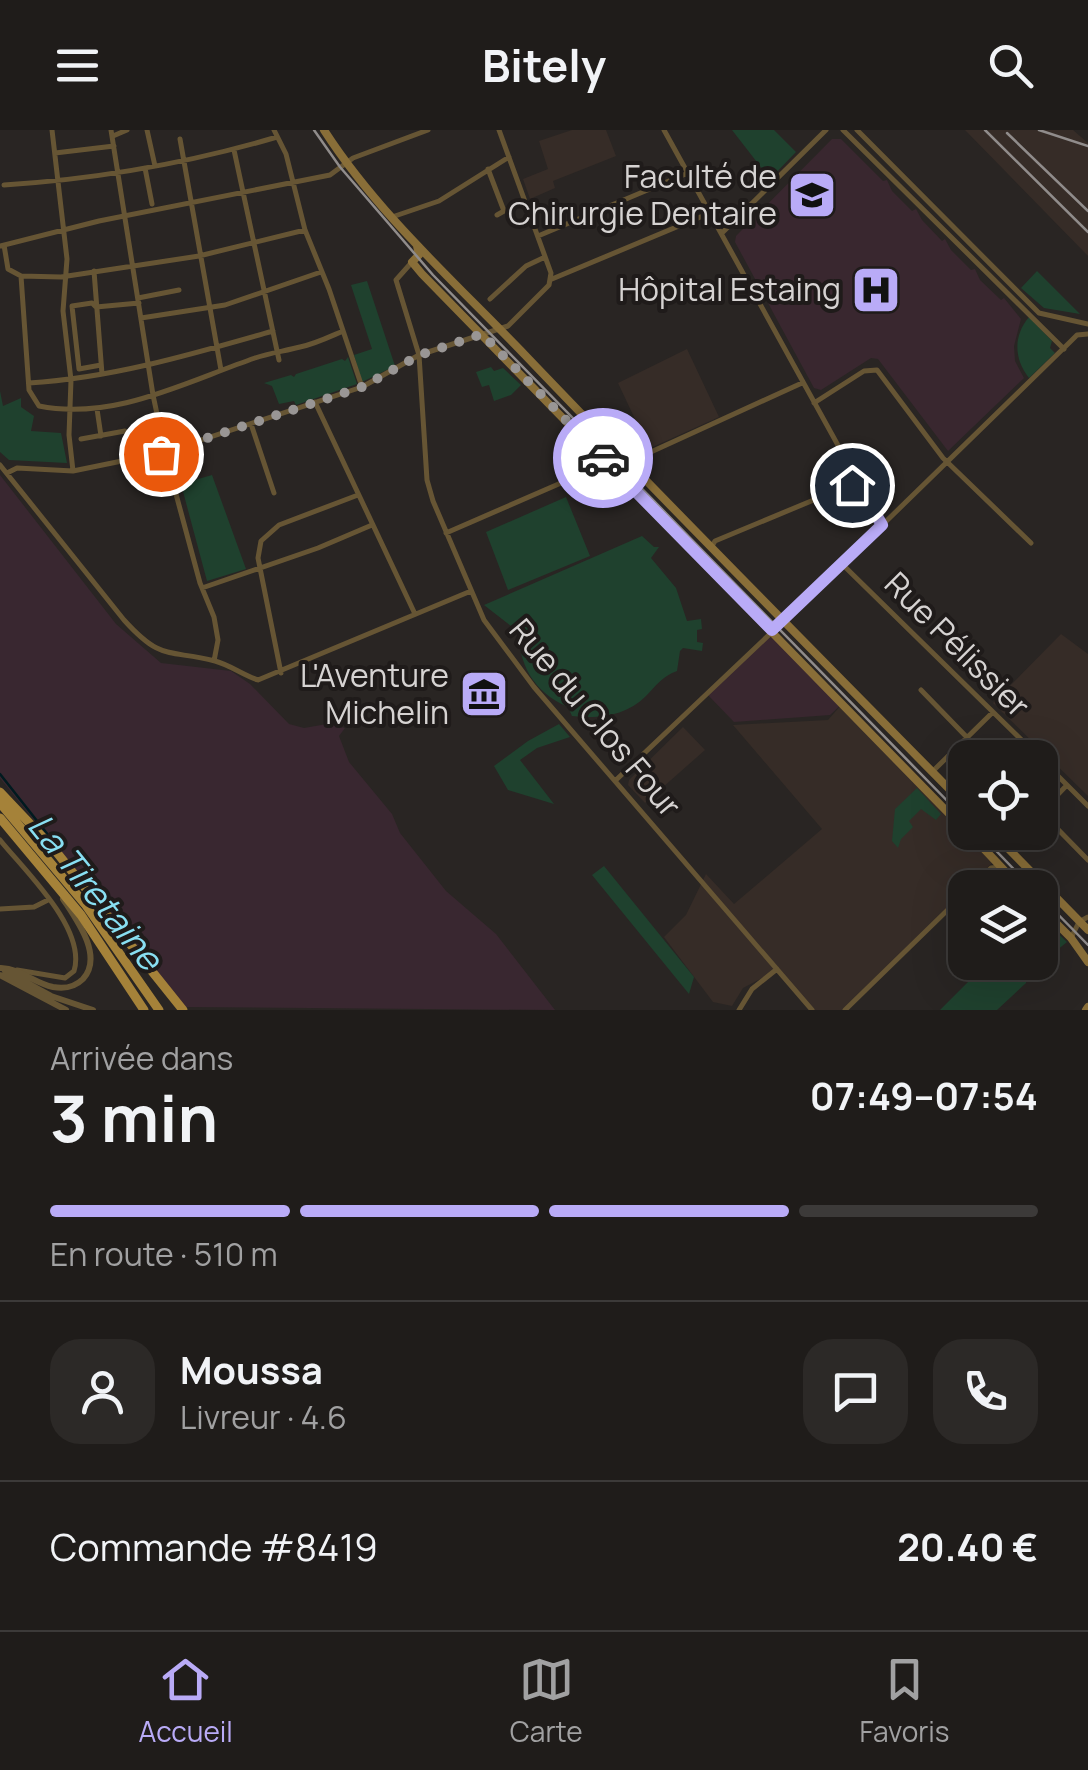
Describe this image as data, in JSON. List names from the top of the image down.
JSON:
{
  "streets": {
    "street": ["Rue Pélissier", "Rue du Clos Four"]
  },
  "water": ["La Tiretaine"],
  "places": {
    "school or university": ["Faculté de Chirurgie Dentaire"],
    "hospital": ["Hôpital Estaing"],
    "museum": ["L'Aventure Michelin"]
  },
  "page": {
    "header": "Bitely",
    "heading": ["3 min", "Arrivée dans", "07:49–07:54"],
    "panel": [
      "Moussa",
      "Livreur · 4.6",
      "Commande #8419",
      "20.40 €"
    ],
    "bar": "En route · 510 m",
    "tabs": ["Accueil", "Carte", "Favoris"]
  }
}
